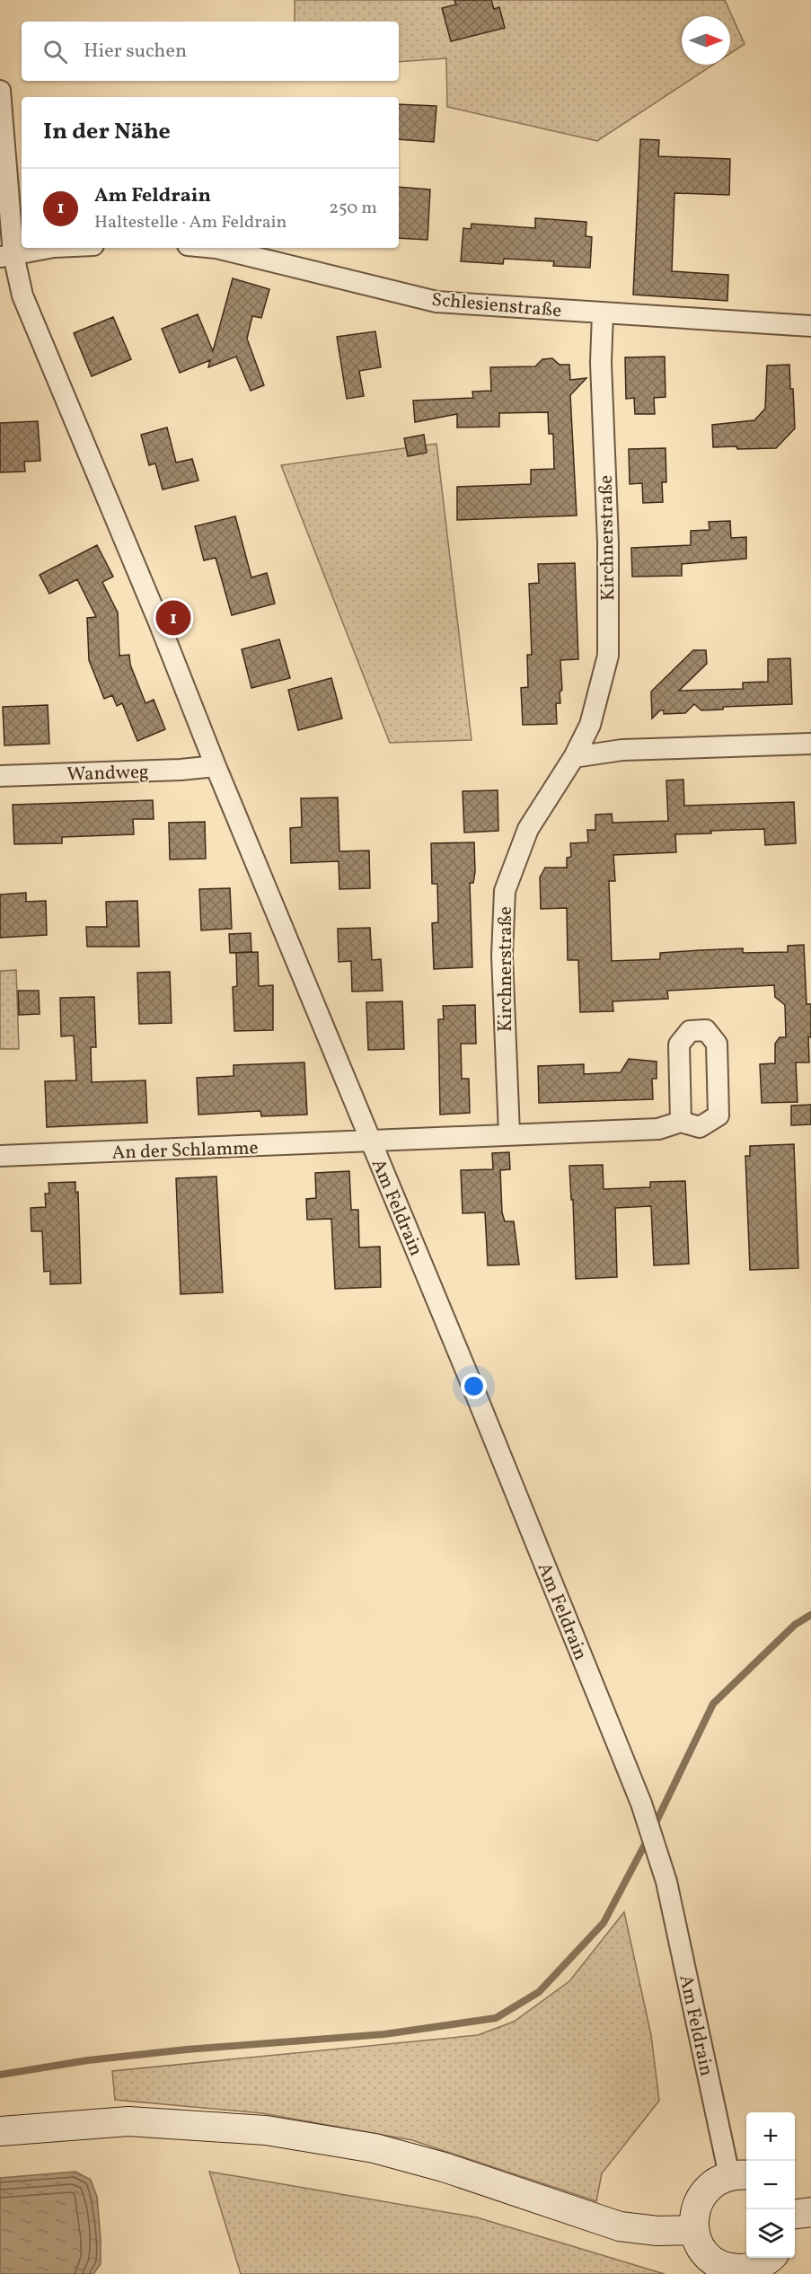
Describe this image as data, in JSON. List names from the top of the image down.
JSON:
{
  "streets": {
    "street": [
      "Schlesienstraße",
      "Kirchnerstraße",
      "Wandweg",
      "An der Schlamme",
      "Am Feldrain"
    ]
  },
  "crossings": [
    ["Schlesienstraße", "Kirchnerstraße"],
    ["Wandweg", "Am Feldrain"],
    ["An der Schlamme", "Am Feldrain"]
  ],
  "north": "right",
  "page": {
    "search": "Hier suchen",
    "heading": "In der Nähe",
    "list": [
      {
        "mark": "1",
        "name": "Am Feldrain",
        "note": "Haltestelle · Am Feldrain",
        "value": "250 m"
      }
    ],
    "pins": "1",
    "map_buttons": ["+", "−"]
  }
}
